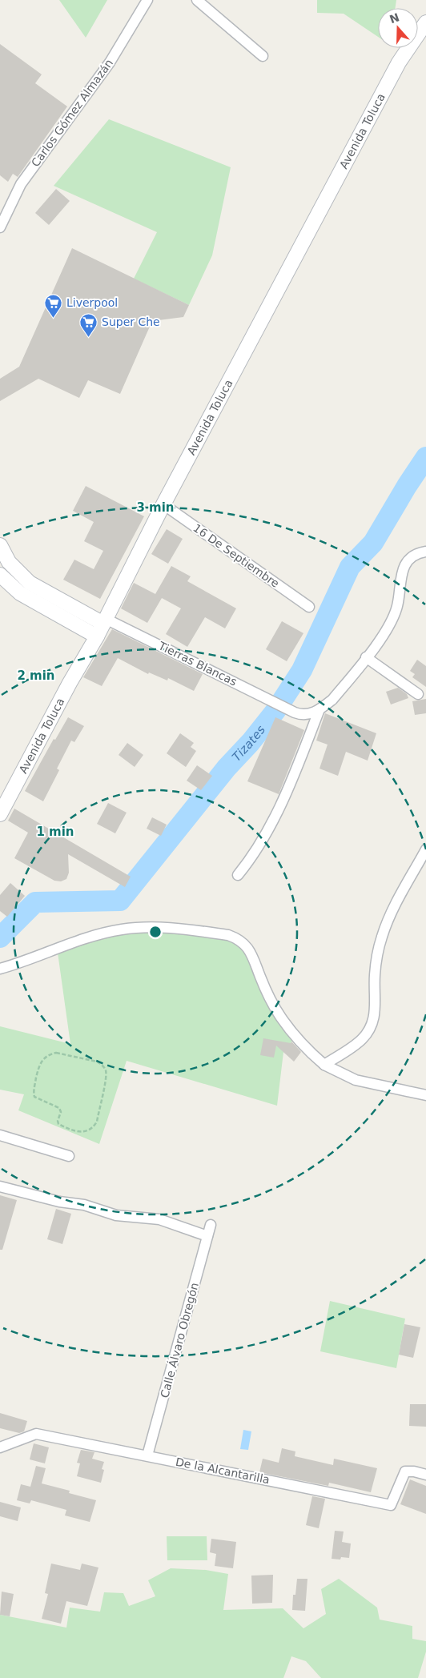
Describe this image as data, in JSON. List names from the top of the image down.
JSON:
{
  "streets": {
    "main road": ["Avenida Toluca"],
    "street": [
      "Carlos Gómez Almazán",
      "16 De Septiembre",
      "Tierras Blancas",
      "Calle Álvaro Obregón",
      "De la Alcantarilla"
    ]
  },
  "crossings": [
    ["Avenida Toluca", "16 De Septiembre"],
    ["Avenida Toluca", "Tierras Blancas"],
    ["Calle Álvaro Obregón", "De la Alcantarilla"]
  ],
  "water": ["Tizates"],
  "places": {
    "supermarket": ["Liverpool", "Super Che"]
  },
  "north": "top",
  "rings": ["3 min", "2 min", "1 min"]
}
